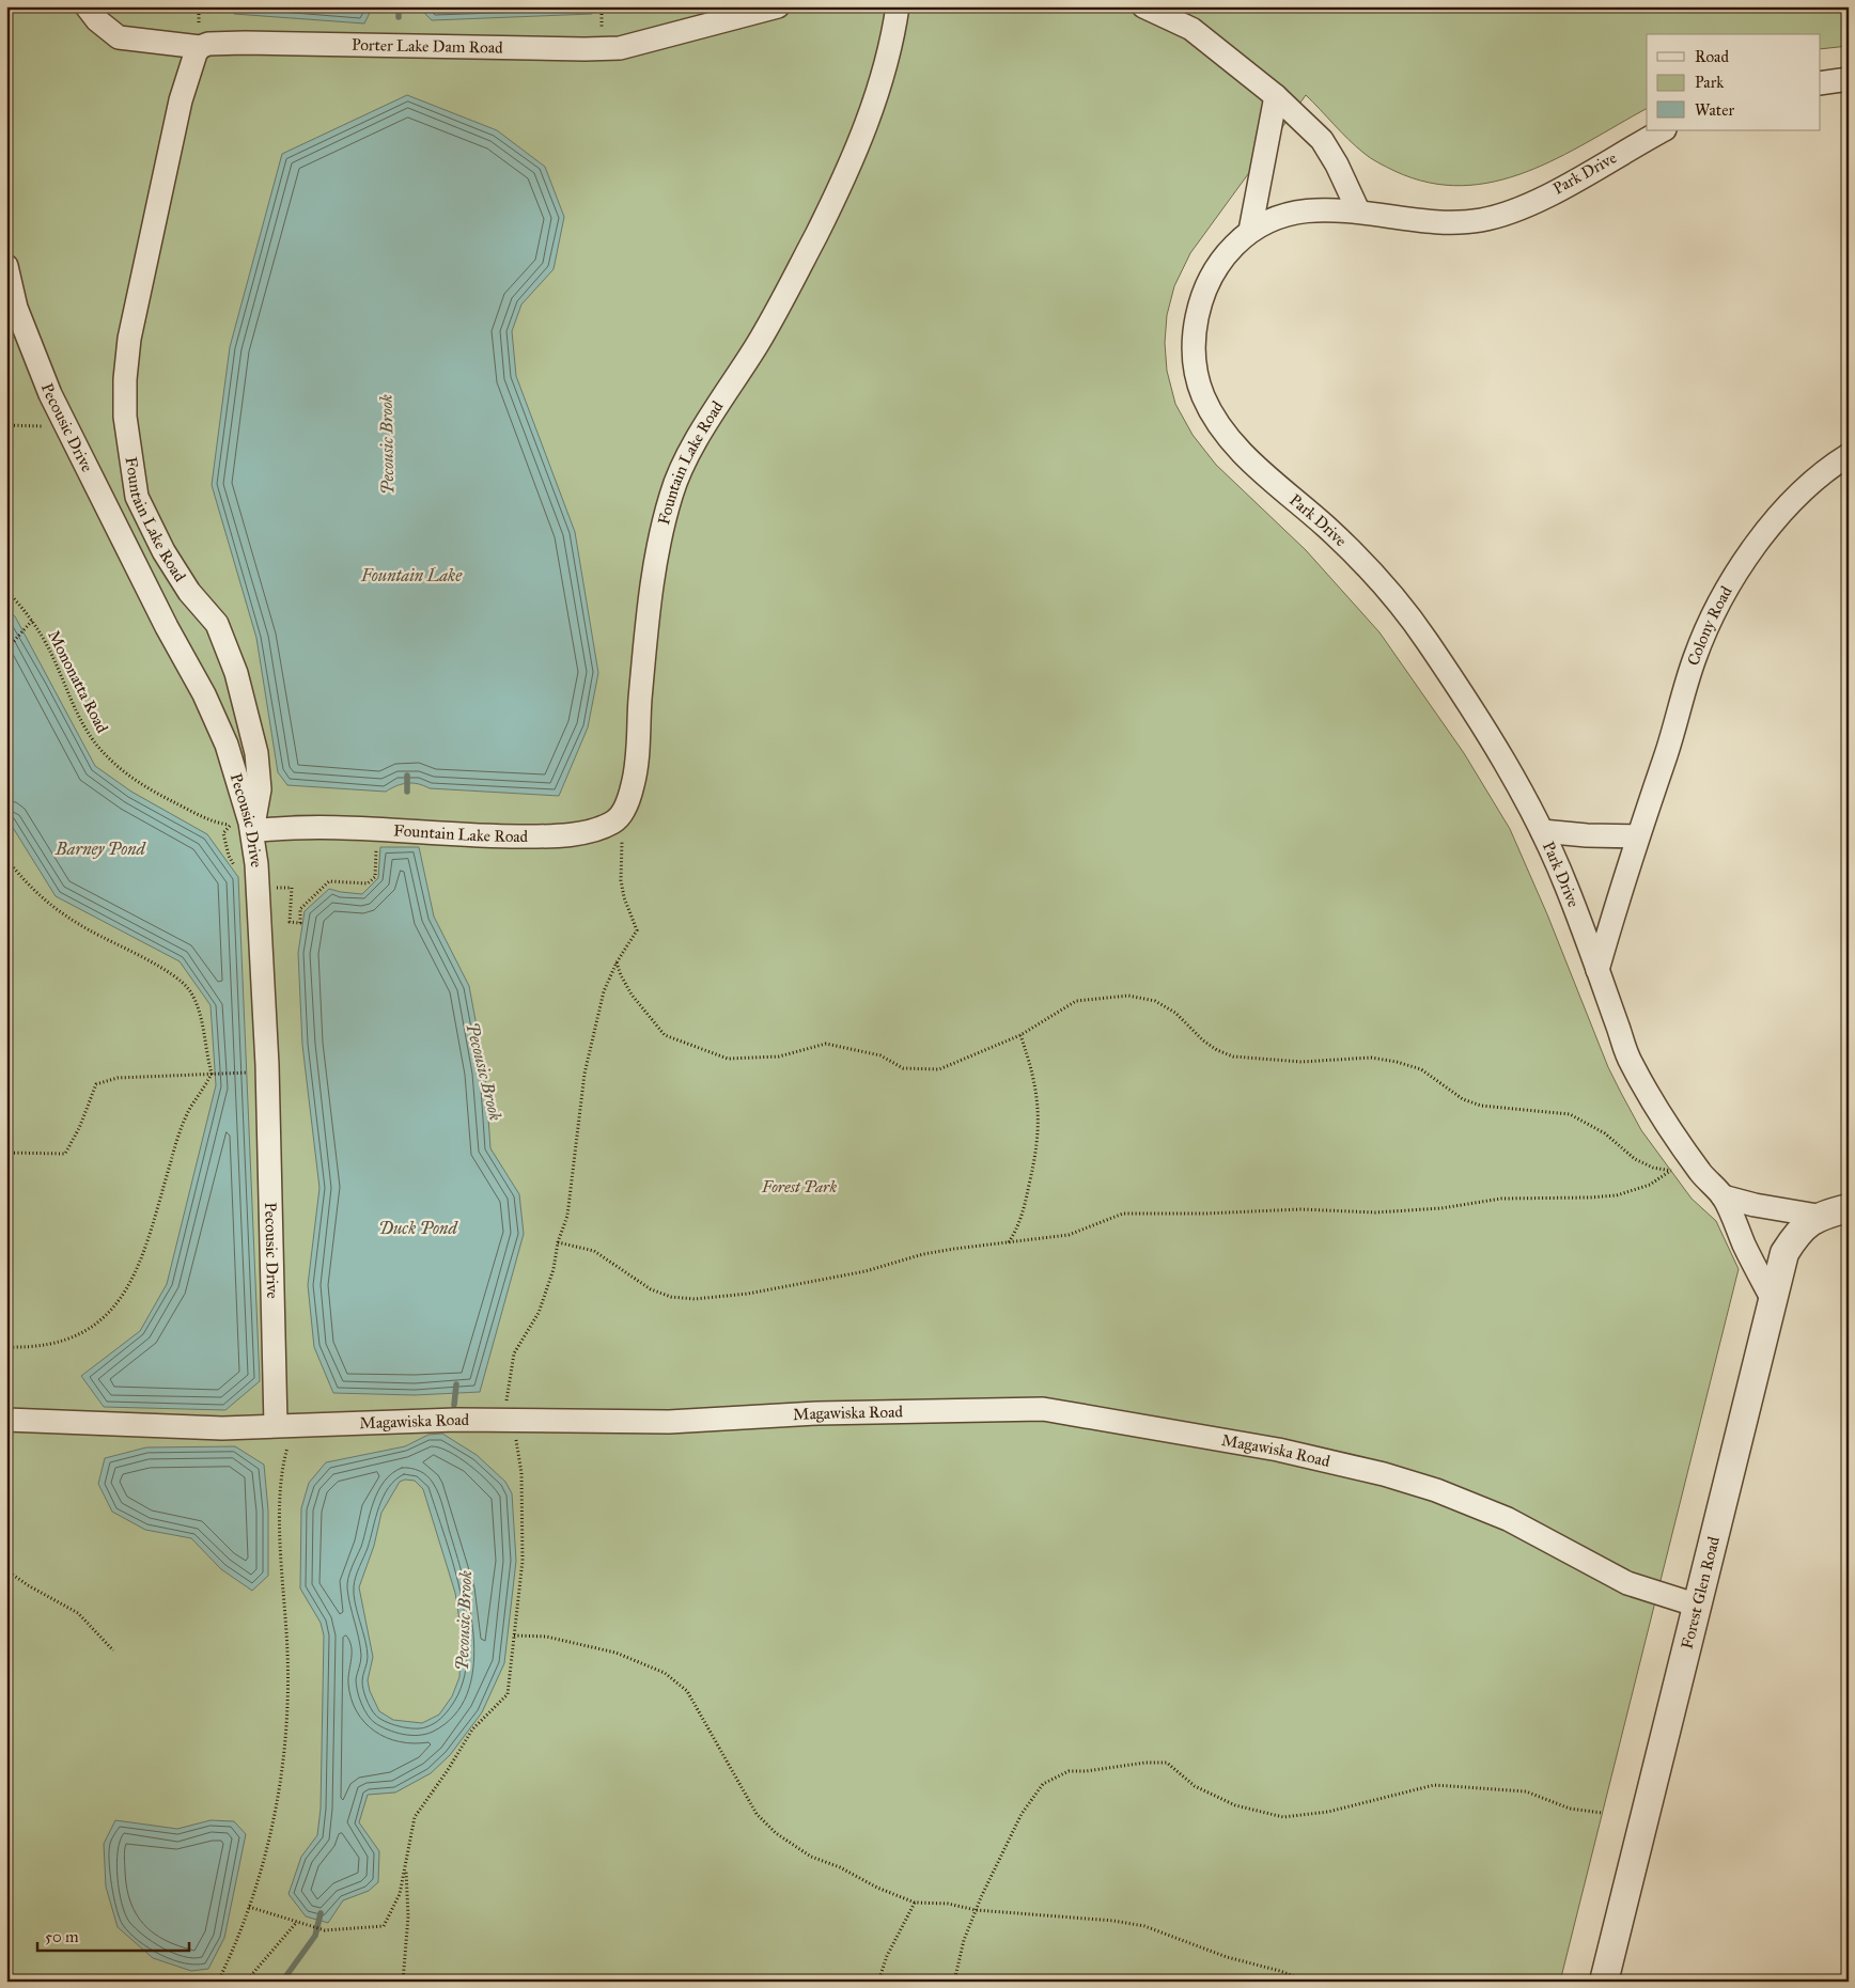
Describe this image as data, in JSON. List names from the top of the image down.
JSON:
{
  "streets": {
    "street": [
      "Porter Lake Dam Road",
      "Park Drive",
      "Pecousic Drive",
      "Fountain Lake Road",
      "Colony Road",
      "Magawiska Road",
      "Forest Glen Road"
    ],
    "path": ["Mononatta Road"]
  },
  "crossings": [
    ["Porter Lake Dam Road", "Fountain Lake Road"],
    ["Park Drive", "Colony Road"],
    ["Park Drive", "Forest Glen Road"],
    ["Pecousic Drive", "Fountain Lake Road"],
    ["Pecousic Drive", "Mononatta Road"],
    ["Pecousic Drive", "Magawiska Road"],
    ["Fountain Lake Road", "Mononatta Road"],
    ["Magawiska Road", "Forest Glen Road"]
  ],
  "water": [
    "Pecousic Brook",
    "Fountain Lake",
    "Barney Pond",
    "Duck Pond"
  ],
  "parks": ["Forest Park"],
  "legend": ["Road", "Park", "Water"],
  "scale_bar": "50 m"
}
